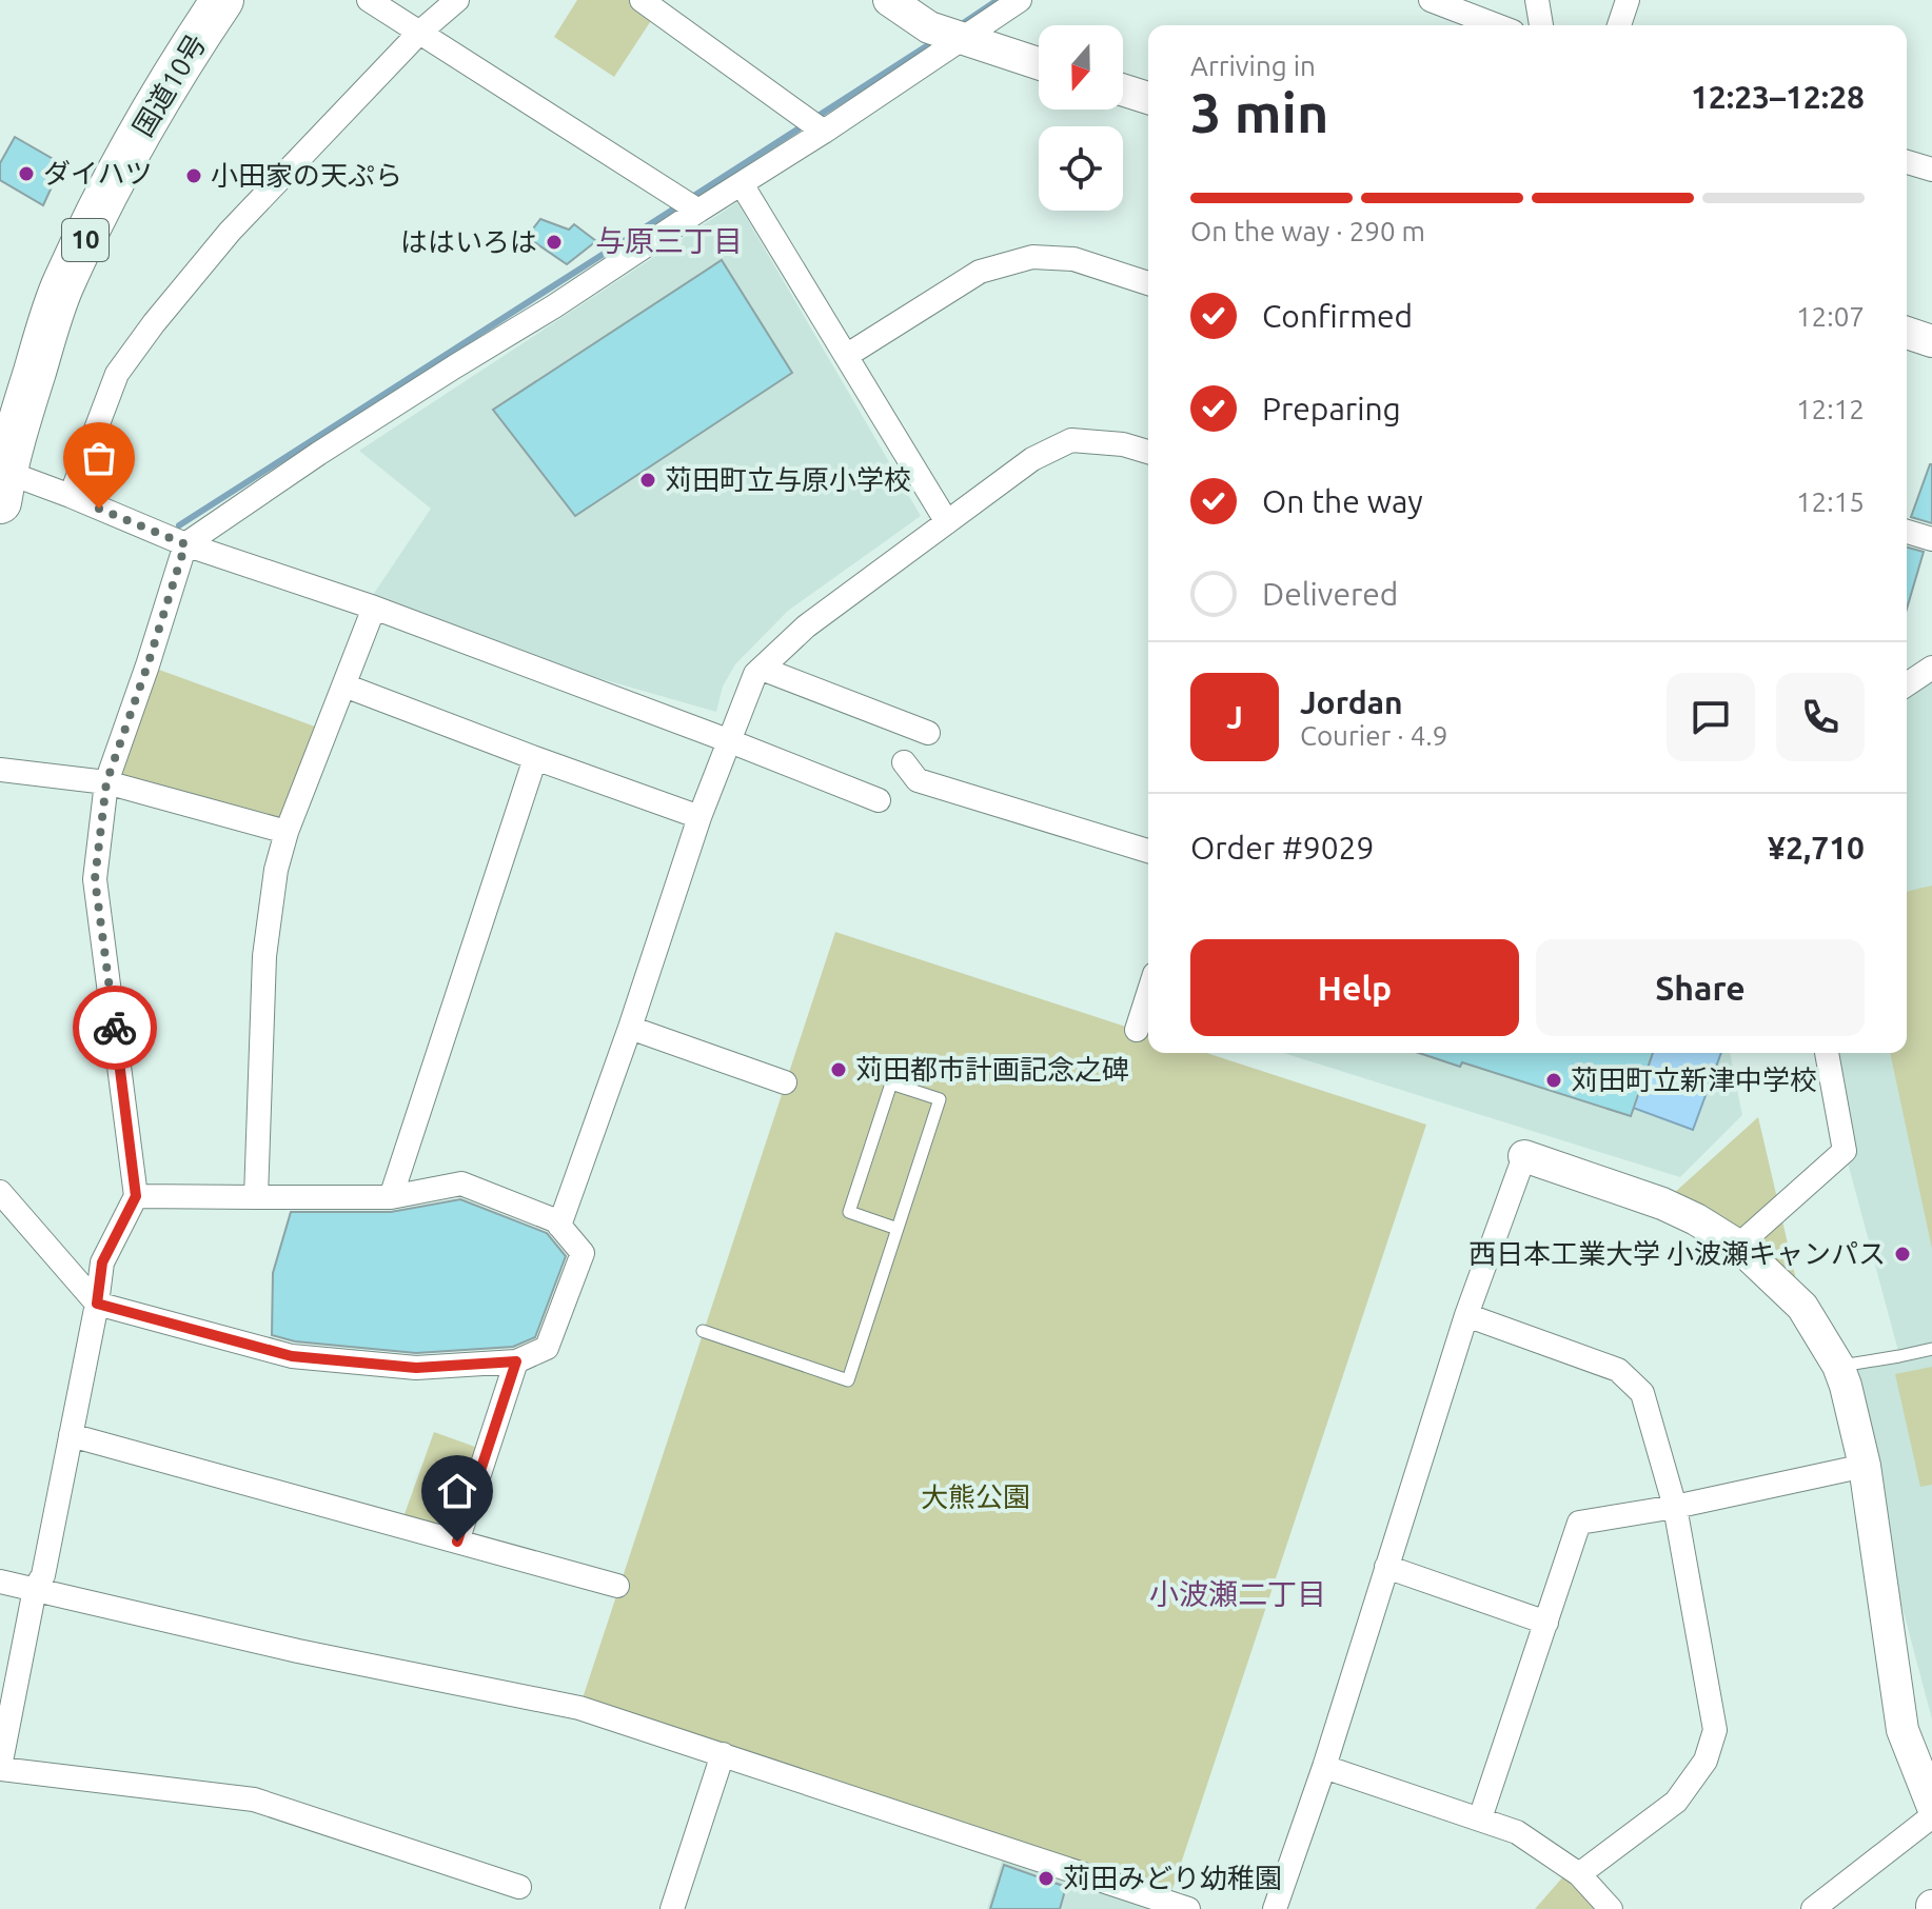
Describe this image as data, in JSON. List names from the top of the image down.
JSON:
{
  "streets": {
    "highway": ["国道10号", "10"]
  },
  "districts": ["与原三丁目", "小波瀬二丁目"],
  "parks": ["大熊公園"],
  "places": [
    "ダイハツ",
    "小田家の天ぷら",
    "ははいろは",
    "苅田町立与原小学校",
    "苅田都市計画記念之碑",
    "苅田町立新津中学校",
    "西日本工業大学 小波瀬キャンパス",
    "苅田みどり幼稚園"
  ],
  "north": "bottom",
  "page": {
    "heading": ["3 min", "Arriving in", "12:23–12:28"],
    "panel": [
      "Jordan",
      "Courier · 4.9",
      "Order #9029",
      "¥2,710"
    ],
    "bar": "On the way · 290 m",
    "list": [
      ["Confirmed", "12:07"],
      ["Preparing", "12:12"],
      ["On the way", "12:15"],
      "Delivered"
    ],
    "round": "J",
    "buttons": ["Help", "Share"]
  }
}
